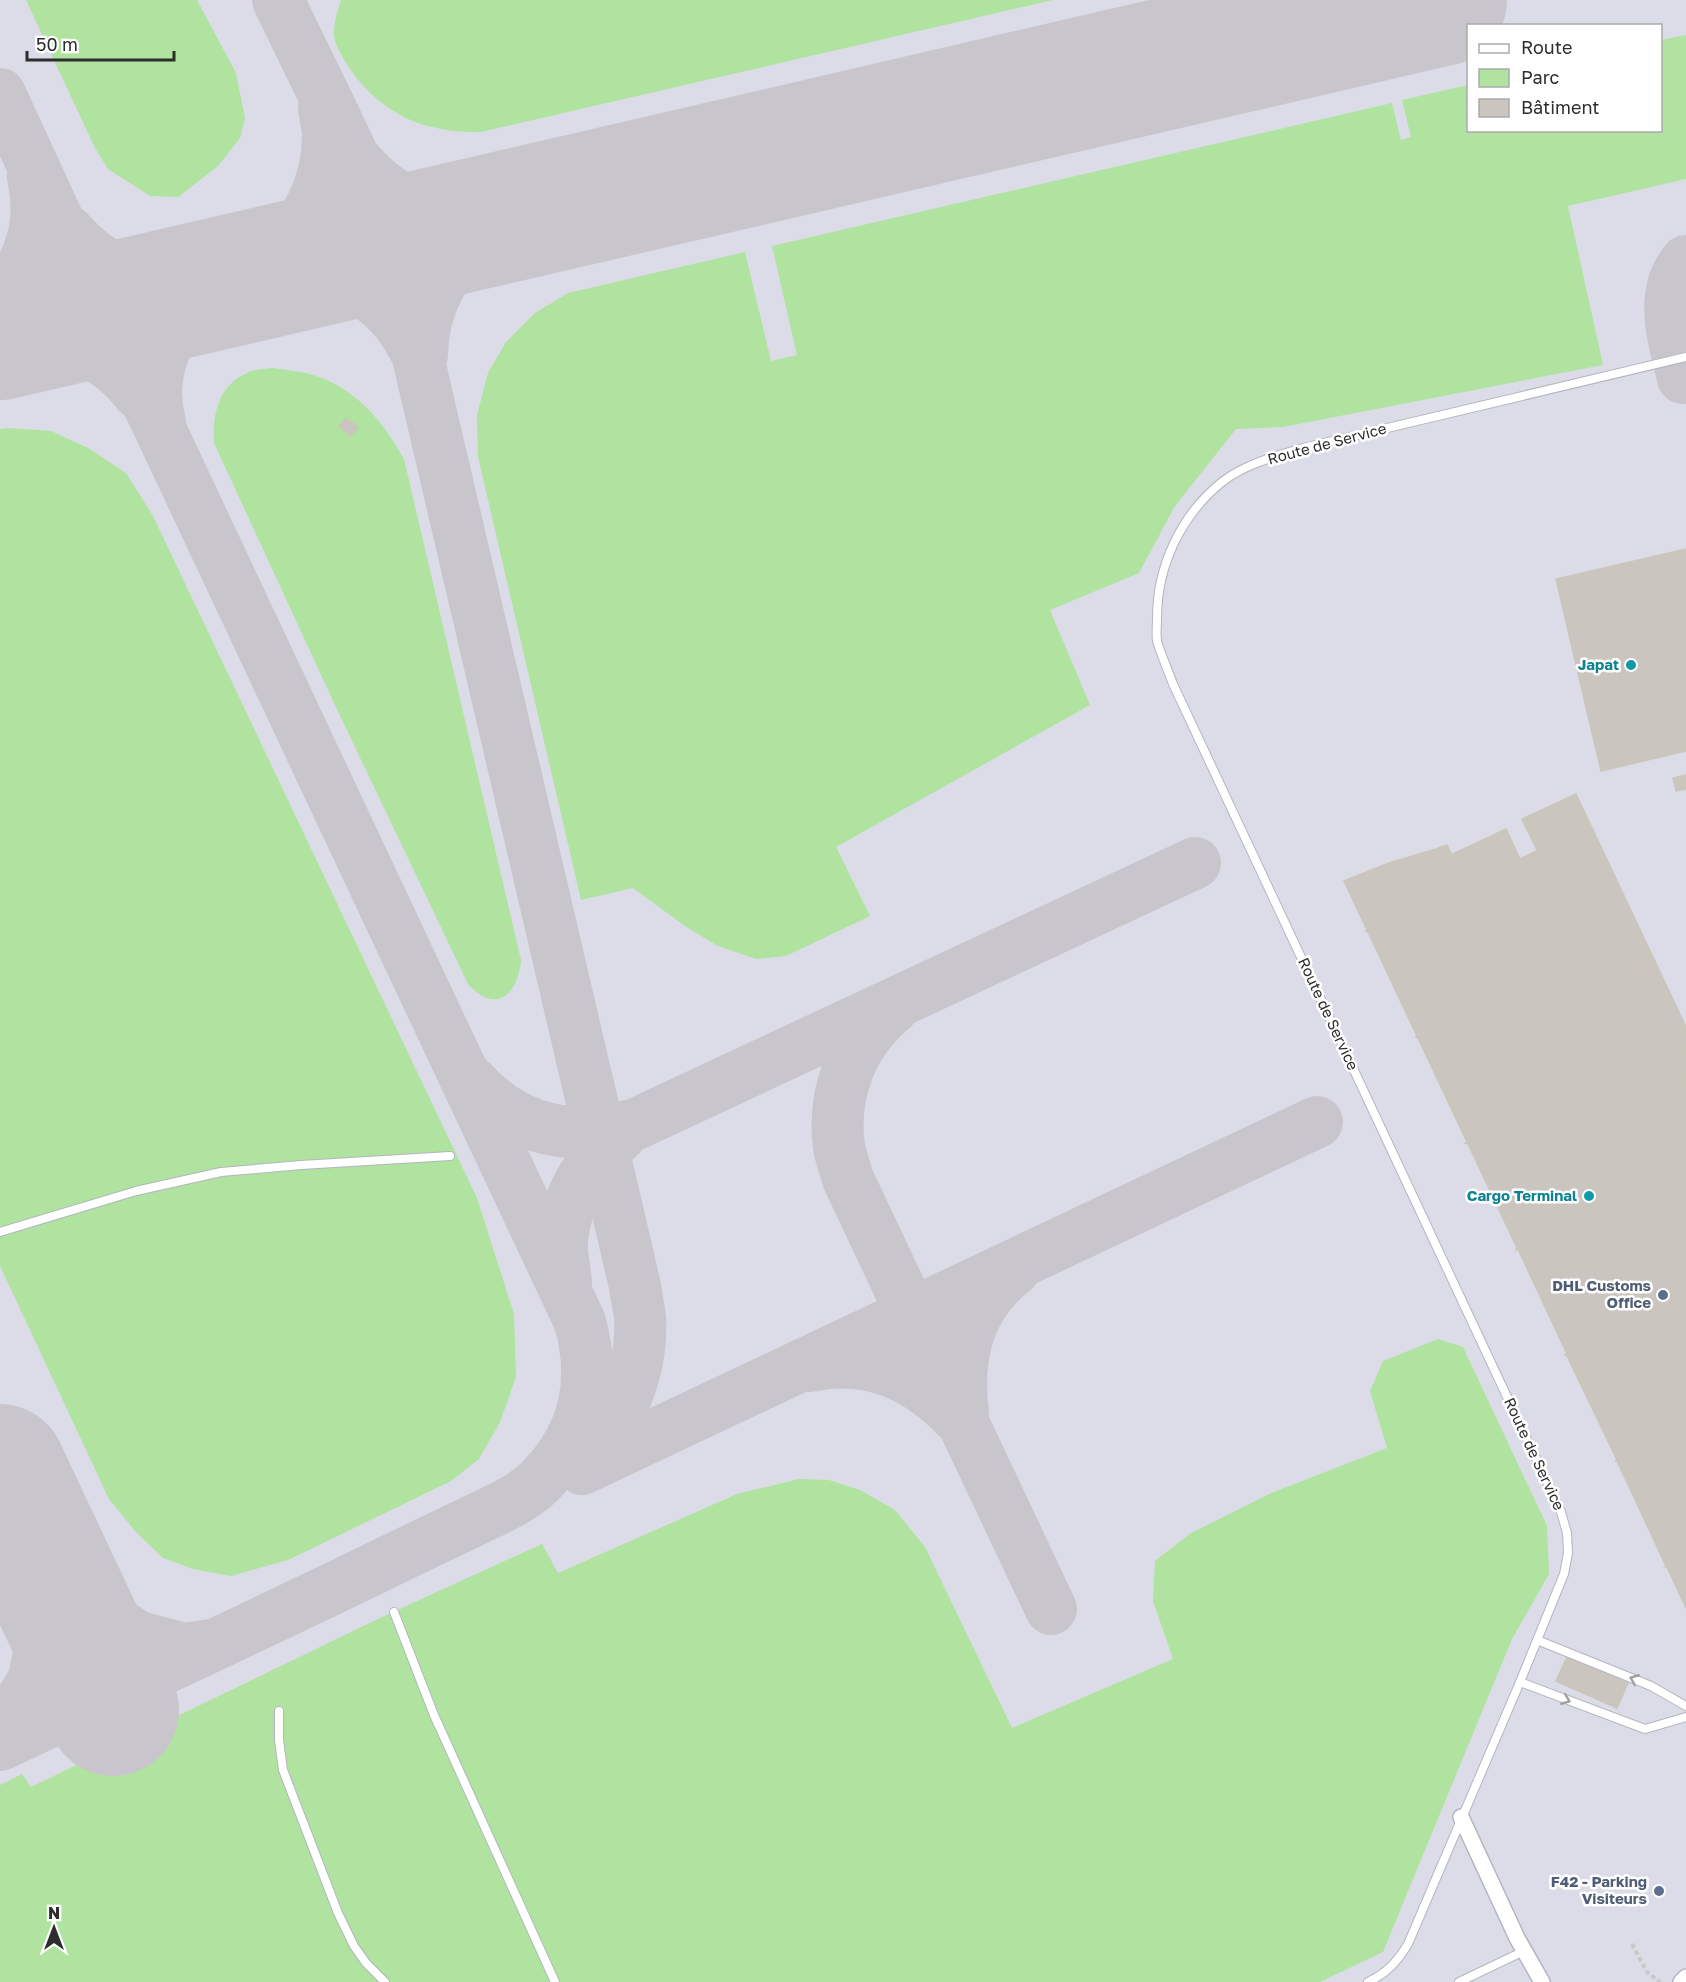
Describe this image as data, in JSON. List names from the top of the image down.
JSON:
{
  "streets": {
    "lane": ["Route de Service"]
  },
  "places": [
    "Japat",
    "Cargo Terminal",
    "DHL Customs Office",
    "F42 - Parking Visiteurs"
  ],
  "legend": ["Route", "Parc", "Bâtiment"],
  "scale_bar": "50 m",
  "north": "top"
}
